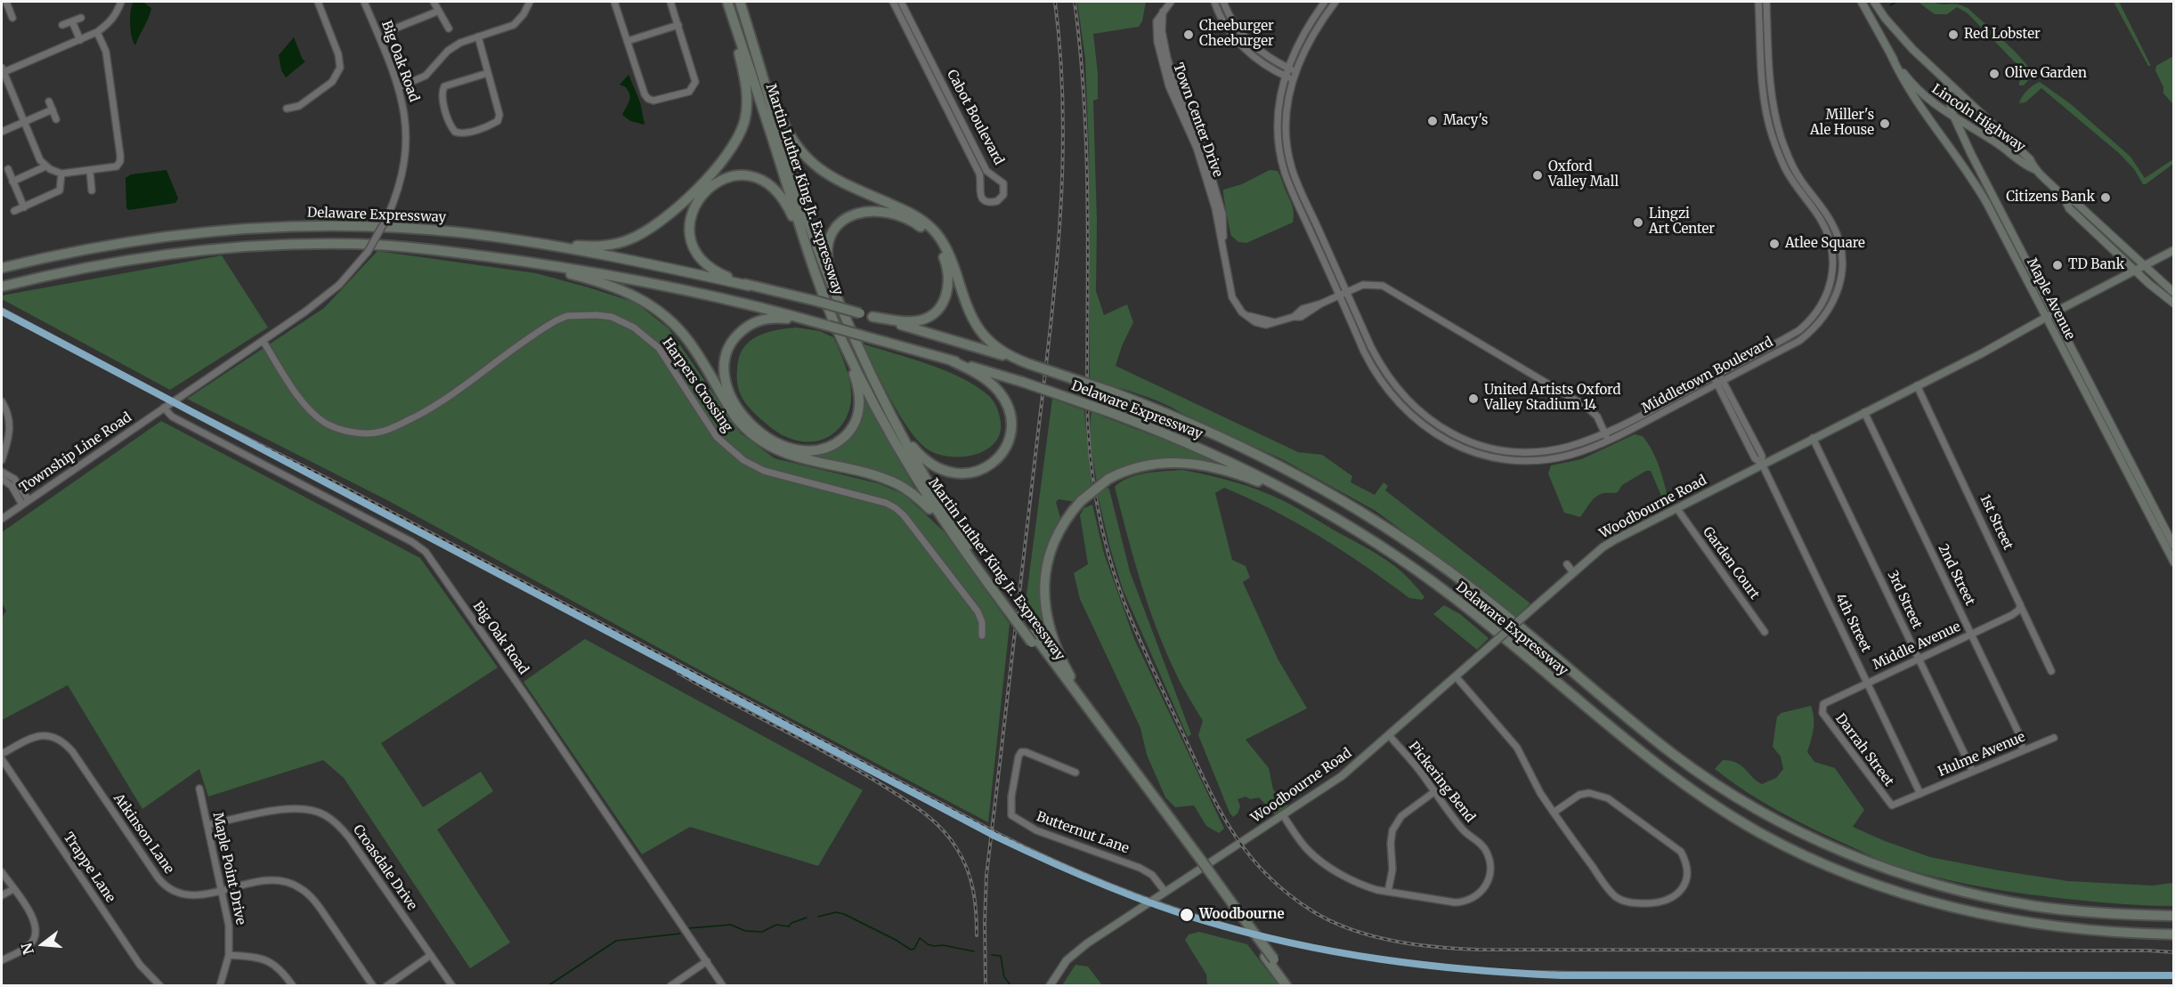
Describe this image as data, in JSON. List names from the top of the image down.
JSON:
{
  "streets": {
    "highway": ["Martin Luther King Jr. Expressway", "Delaware Expressway"],
    "main road": ["Lincoln Highway", "Maple Avenue", "Woodbourne Road"],
    "street": [
      "Big Oak Road",
      "Cabot Boulevard",
      "Town Center Drive",
      "Middletown Boulevard",
      "Harpers Crossing",
      "Township Line Road",
      "1st Street",
      "Garden Court",
      "2nd Street",
      "3rd Street",
      "4th Street",
      "Middle Avenue",
      "Darrah Street",
      "Hulme Avenue",
      "Pickering Bend",
      "Butternut Lane",
      "Atkinson Lane",
      "Trappe Lane",
      "Croasdale Drive",
      "Maple Point Drive"
    ]
  },
  "crossings": [
    ["Big Oak Road", "Harpers Crossing"],
    ["Big Oak Road", "Township Line Road"],
    ["Lincoln Highway", "Maple Avenue"],
    ["Lincoln Highway", "Woodbourne Road"],
    ["Town Center Drive", "Middletown Boulevard"],
    ["Maple Avenue", "Woodbourne Road"],
    ["Middletown Boulevard", "4th Street"],
    ["Harpers Crossing", "Township Line Road"],
    ["Woodbourne Road", "1st Street"],
    ["Woodbourne Road", "Garden Court"],
    ["Woodbourne Road", "2nd Street"],
    ["Woodbourne Road", "3rd Street"],
    ["Woodbourne Road", "4th Street"],
    ["Woodbourne Road", "Pickering Bend"],
    ["Woodbourne Road", "Butternut Lane"],
    ["1st Street", "Middle Avenue"],
    ["2nd Street", "Middle Avenue"],
    ["2nd Street", "Hulme Avenue"],
    ["3rd Street", "Middle Avenue"],
    ["3rd Street", "Hulme Avenue"],
    ["4th Street", "Middle Avenue"],
    ["4th Street", "Darrah Street"],
    ["4th Street", "Hulme Avenue"],
    ["Middle Avenue", "Darrah Street"],
    ["Darrah Street", "Hulme Avenue"],
    ["Atkinson Lane", "Maple Point Drive"],
    ["Croasdale Drive", "Maple Point Drive"]
  ],
  "places": [
    "Cheeburger Cheeburger",
    "Red Lobster",
    "Olive Garden",
    "Macy's",
    "Miller's Ale House",
    "Oxford Valley Mall",
    "Citizens Bank",
    "Lingzi Art Center",
    "Atlee Square",
    "TD Bank",
    "United Artists Oxford Valley Stadium 14",
    "Woodbourne"
  ],
  "north": "left"
}
